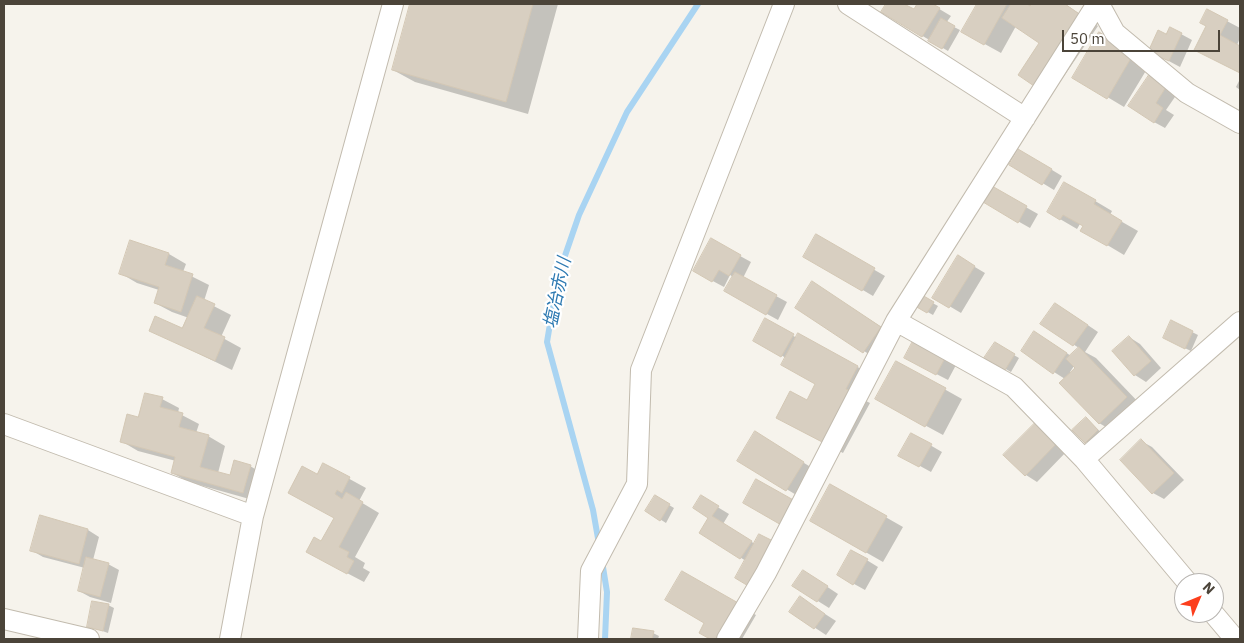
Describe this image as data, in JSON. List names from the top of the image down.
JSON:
{
  "water": ["塩冶赤川"],
  "scale_bar": "50 m",
  "north": "top right"
}
